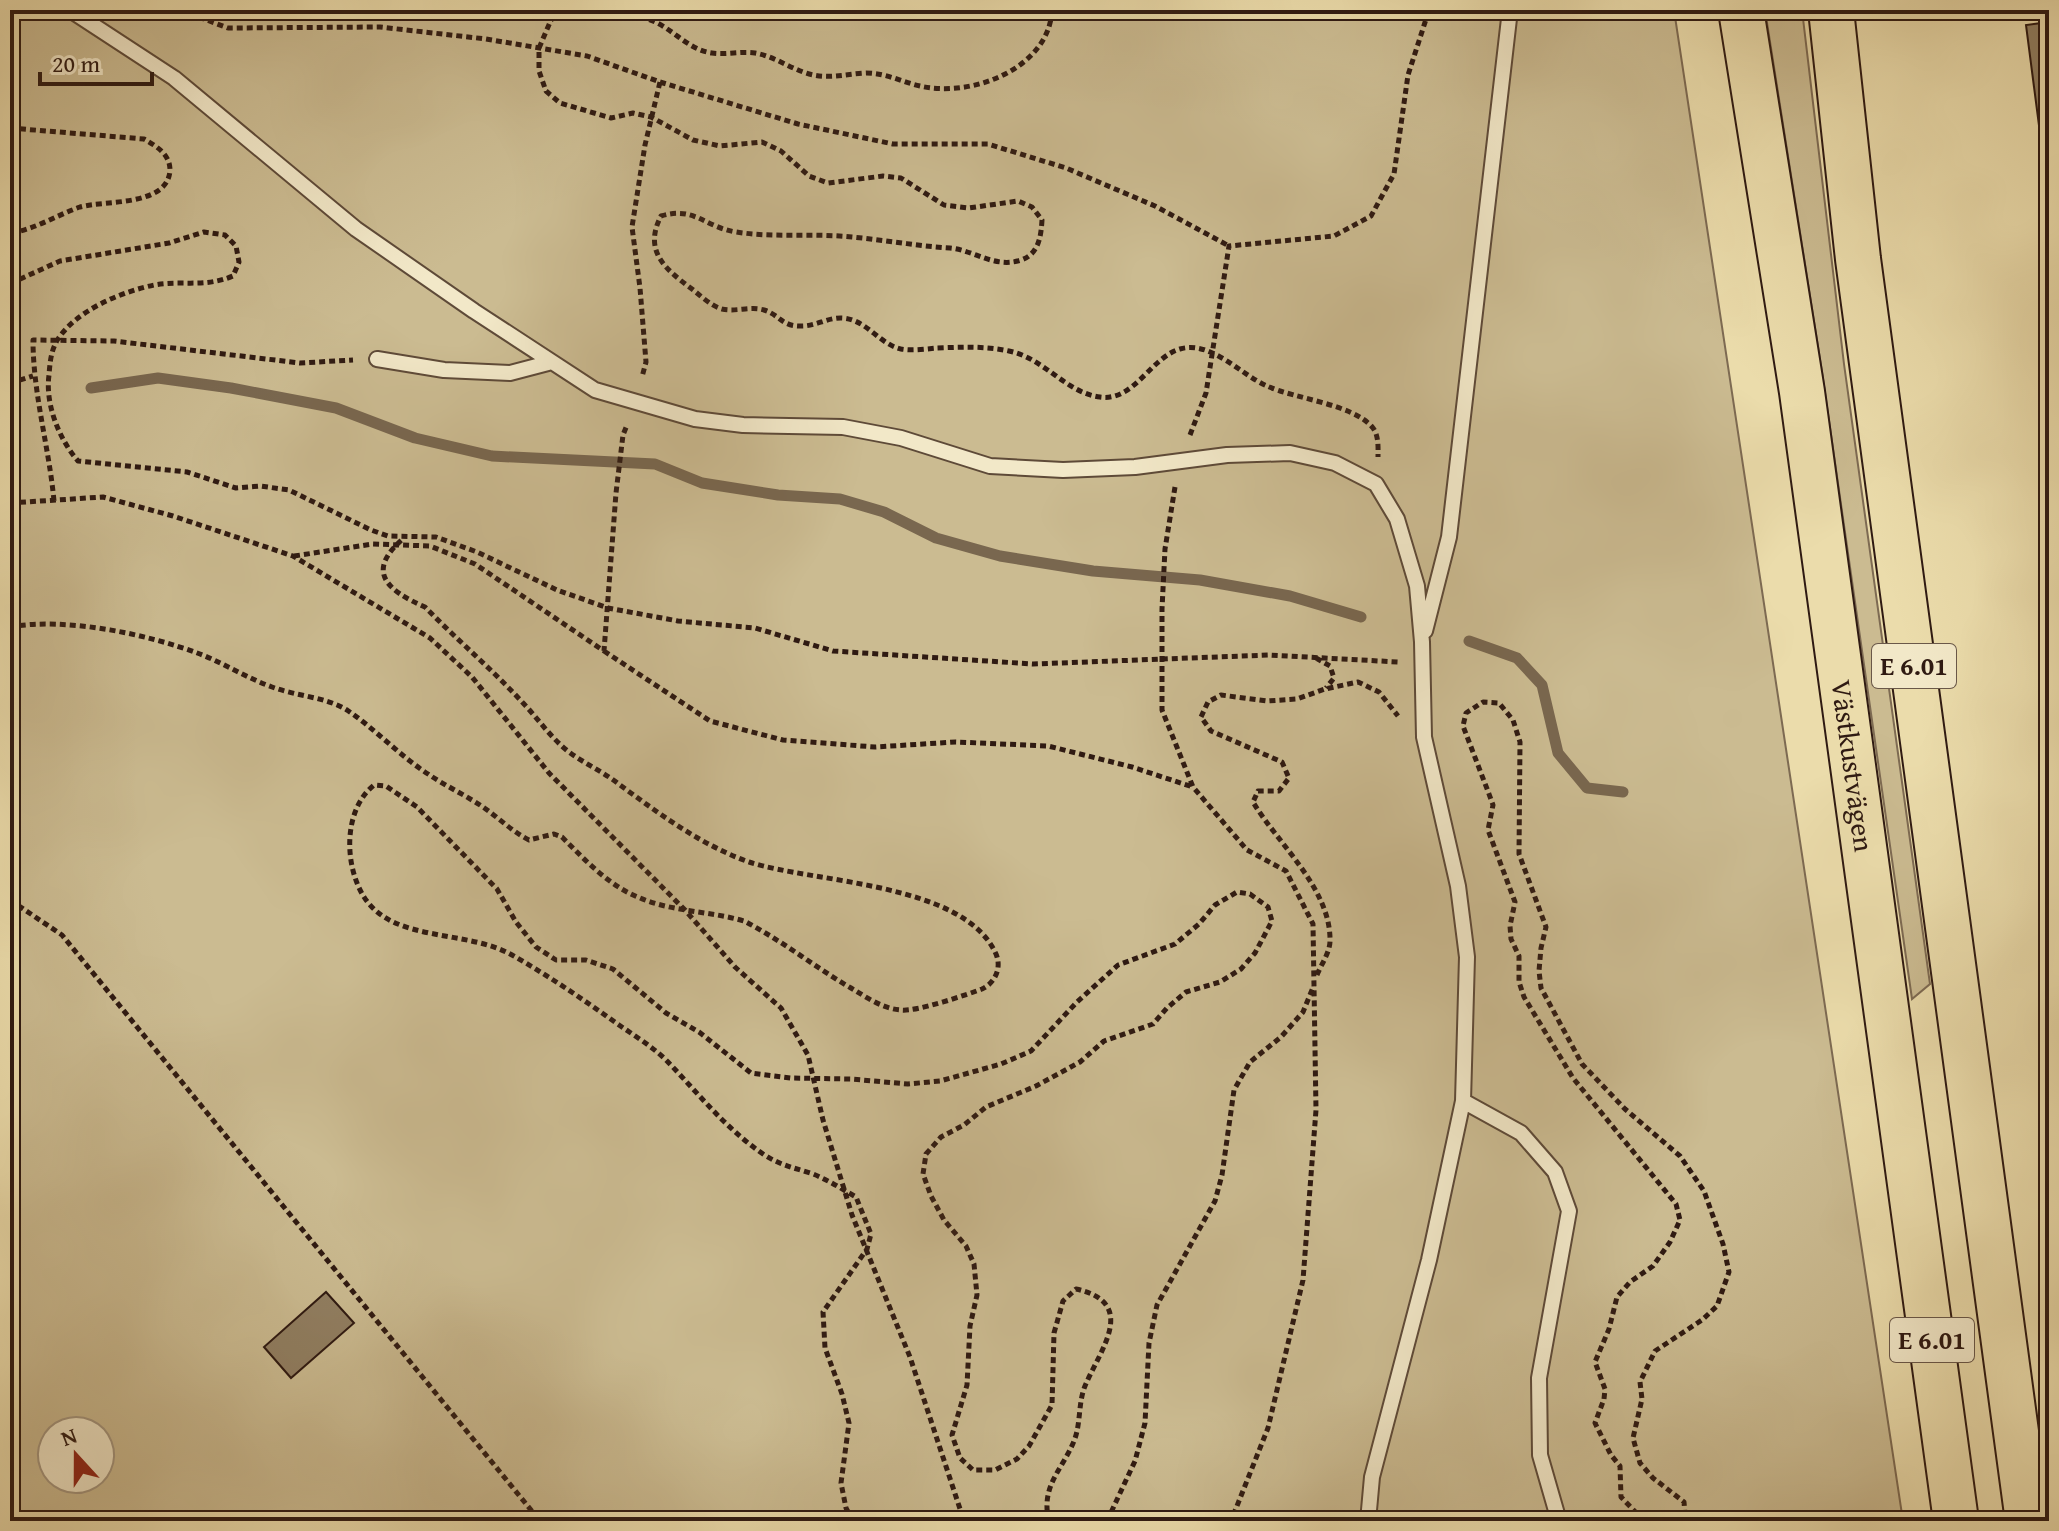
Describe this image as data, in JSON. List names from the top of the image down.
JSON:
{
  "streets": {
    "highway": ["E 6.01", "Västkustvägen"]
  },
  "scale_bar": "20 m",
  "north": "top"
}
